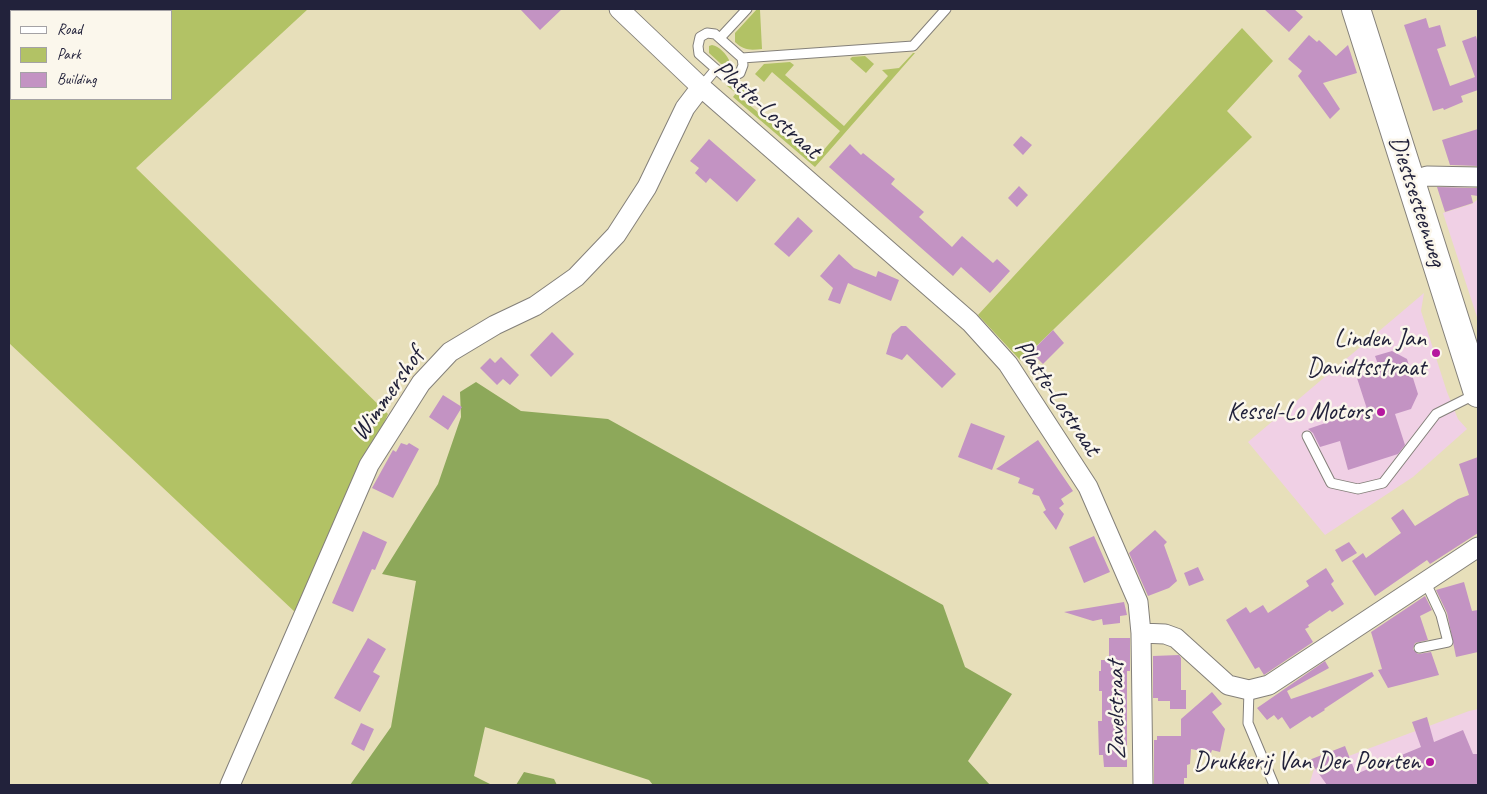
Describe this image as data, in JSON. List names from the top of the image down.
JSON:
{
  "streets": {
    "main road": ["Diestsesteenweg"],
    "street": ["Platte-Lostraat", "Wimmershof", "Zavelstraat"]
  },
  "crossings": [
    ["Platte-Lostraat", "Wimmershof"],
    ["Platte-Lostraat", "Zavelstraat"]
  ],
  "places": ["Linden Jan Davidtsstraat", "Kessel-Lo Motors", "Drukkerij Van Der Poorten"],
  "legend": ["Road", "Park", "Building"]
}
